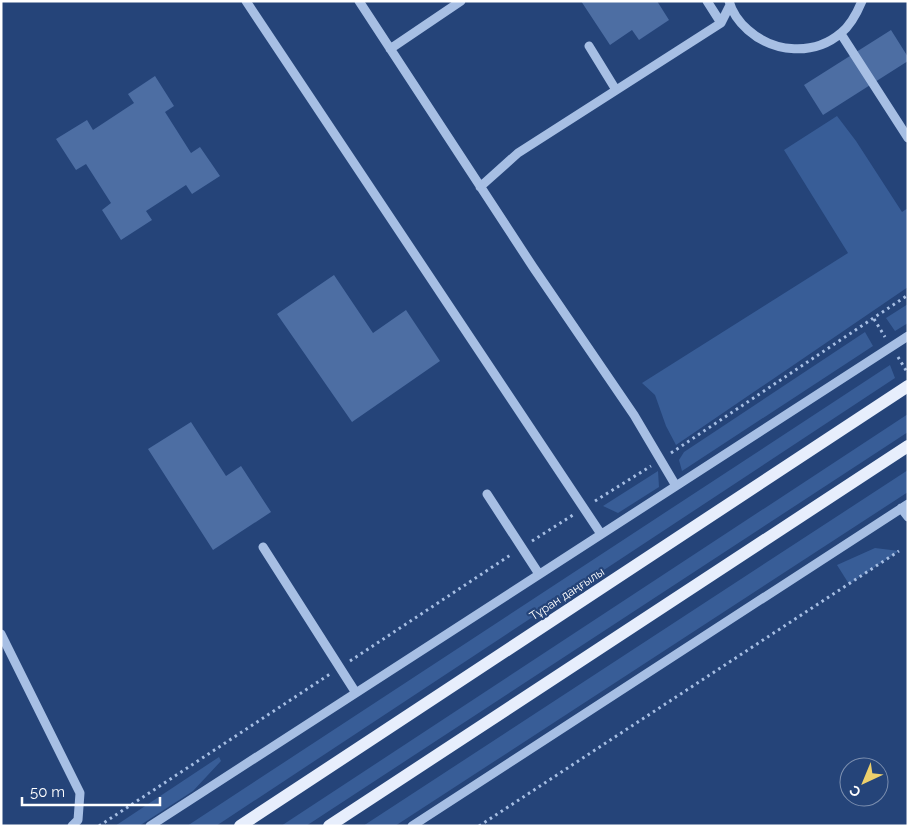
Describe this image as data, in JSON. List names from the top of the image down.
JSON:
{
  "streets": {
    "main road": ["Тұран даңғылы"]
  },
  "scale_bar": "50 m",
  "north": "bottom left"
}
